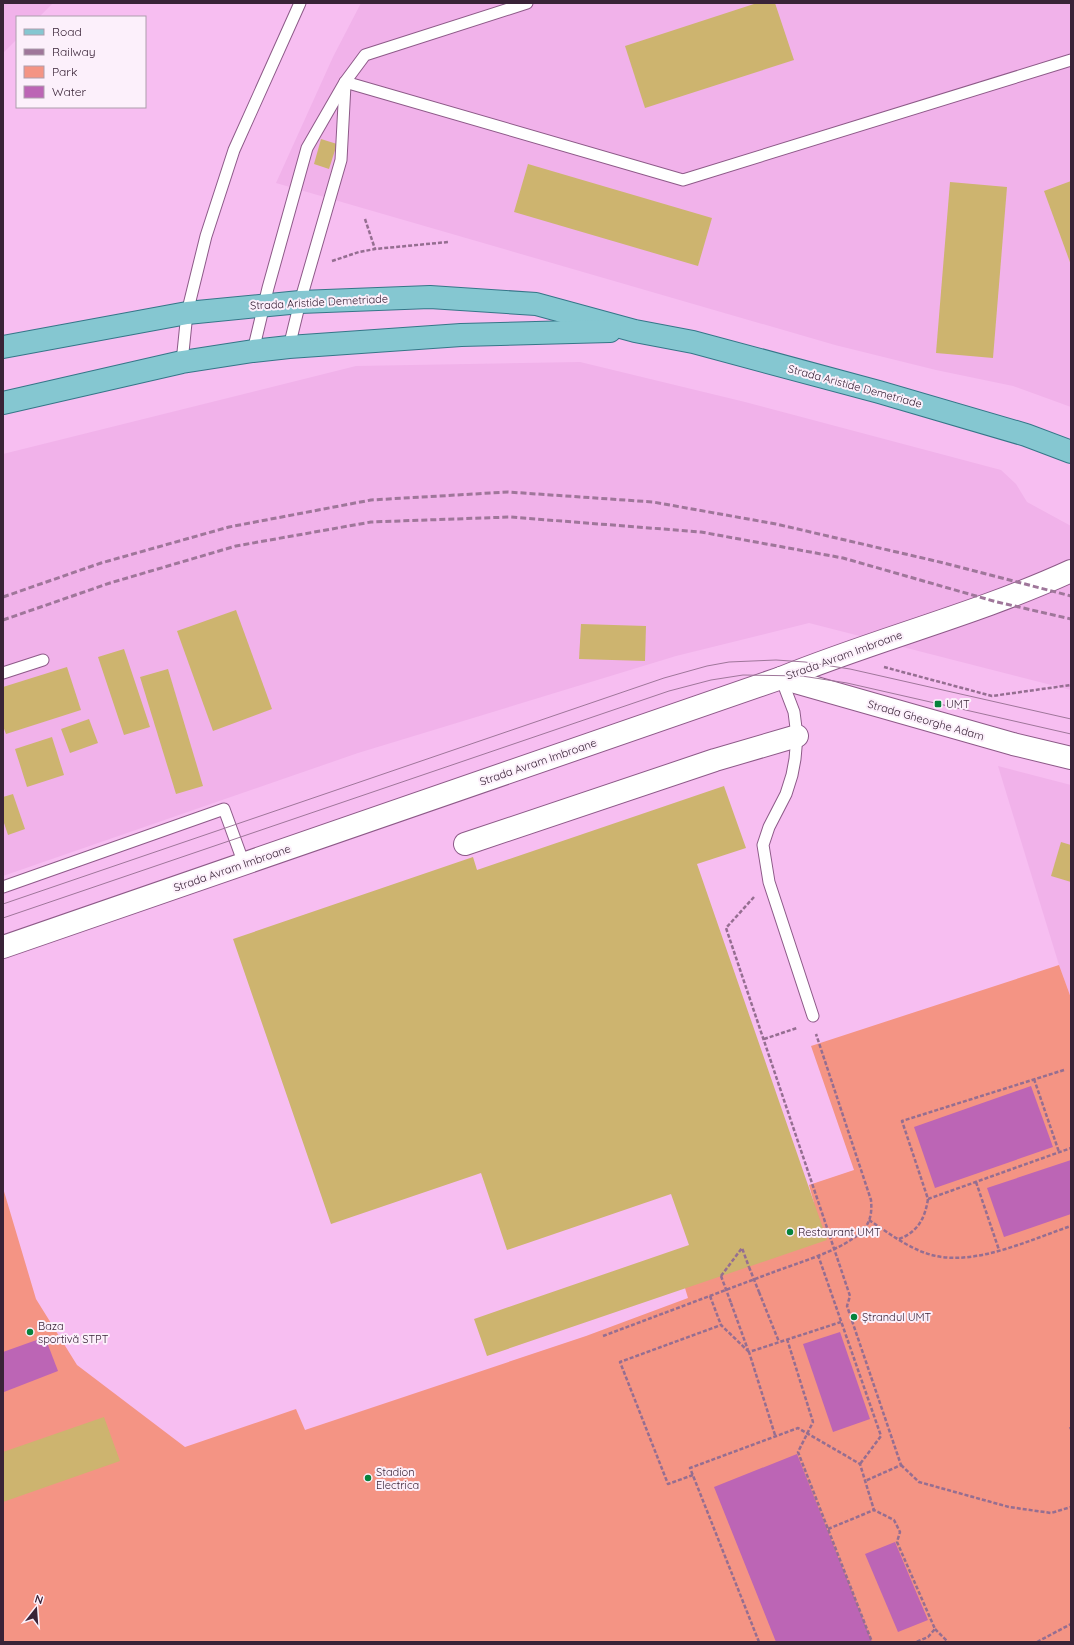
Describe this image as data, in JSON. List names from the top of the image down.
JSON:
{
  "streets": {
    "main road": ["Strada Aristide Demetriade"],
    "street": ["Strada Avram Imbroane", "Strada Gheorghe Adam"]
  },
  "crossings": [
    ["Strada Avram Imbroane", "Strada Gheorghe Adam"]
  ],
  "places": {
    "transit": ["UMT"],
    "other": [
      "Restaurant UMT",
      "Ștrandul UMT",
      "Baza sportivă STPT",
      "Stadion Electrica"
    ]
  },
  "legend": [
    "Road",
    "Railway",
    "Park",
    "Water"
  ],
  "north": "top"
}
